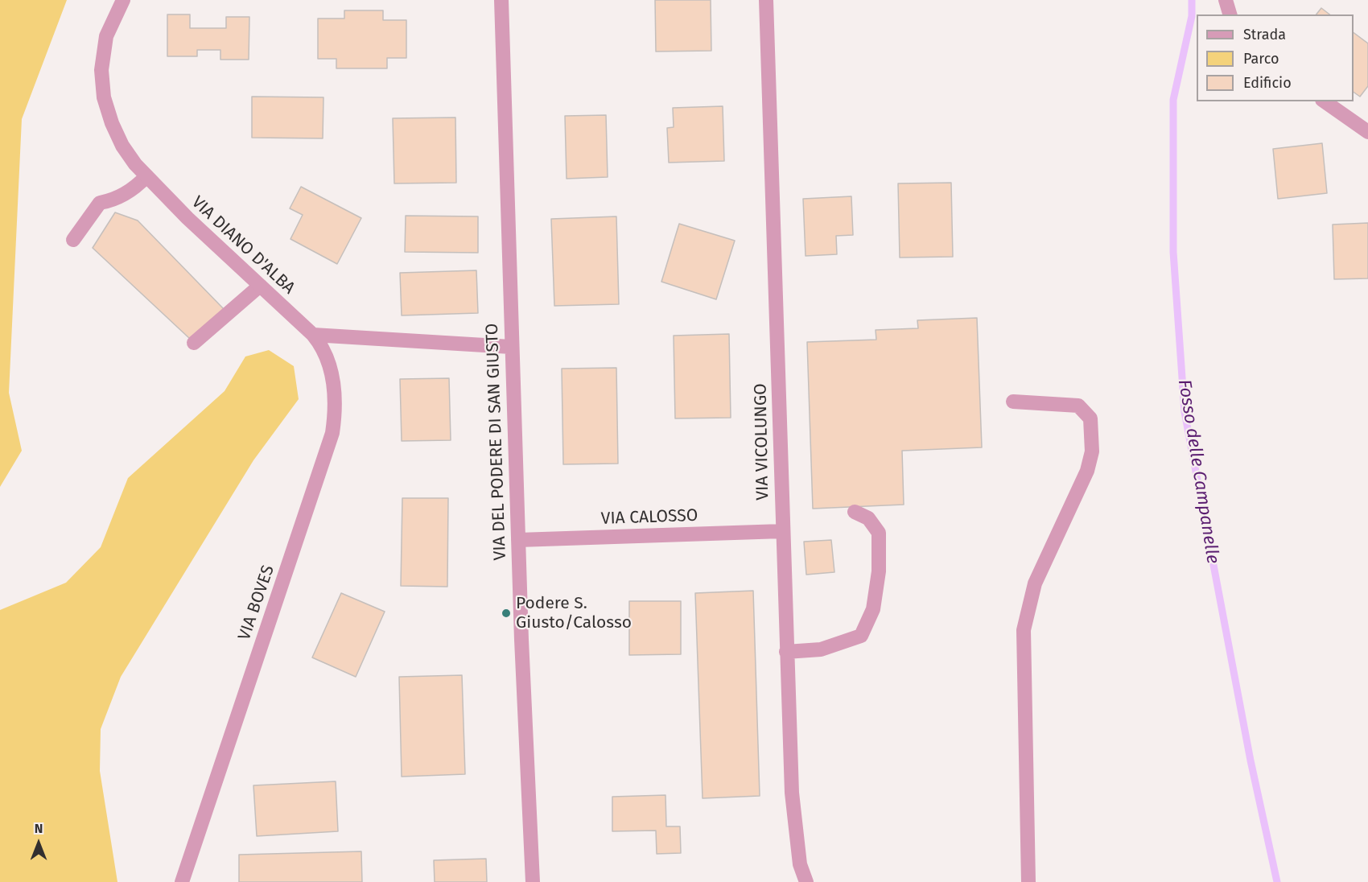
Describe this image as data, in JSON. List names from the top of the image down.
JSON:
{
  "streets": {
    "street": [
      "VIA DIANO D'ALBA",
      "VIA DEL PODERE DI SAN GIUSTO",
      "VIA VICOLUNGO",
      "VIA CALOSSO",
      "VIA BOVES"
    ]
  },
  "crossings": [
    ["VIA DIANO D'ALBA", "VIA BOVES"],
    ["VIA DEL PODERE DI SAN GIUSTO", "VIA CALOSSO"],
    ["VIA VICOLUNGO", "VIA CALOSSO"]
  ],
  "water": ["Fosso delle Campanelle"],
  "places": ["Podere S. Giusto/Calosso"],
  "legend": ["Strada", "Parco", "Edificio"],
  "north": "top"
}
